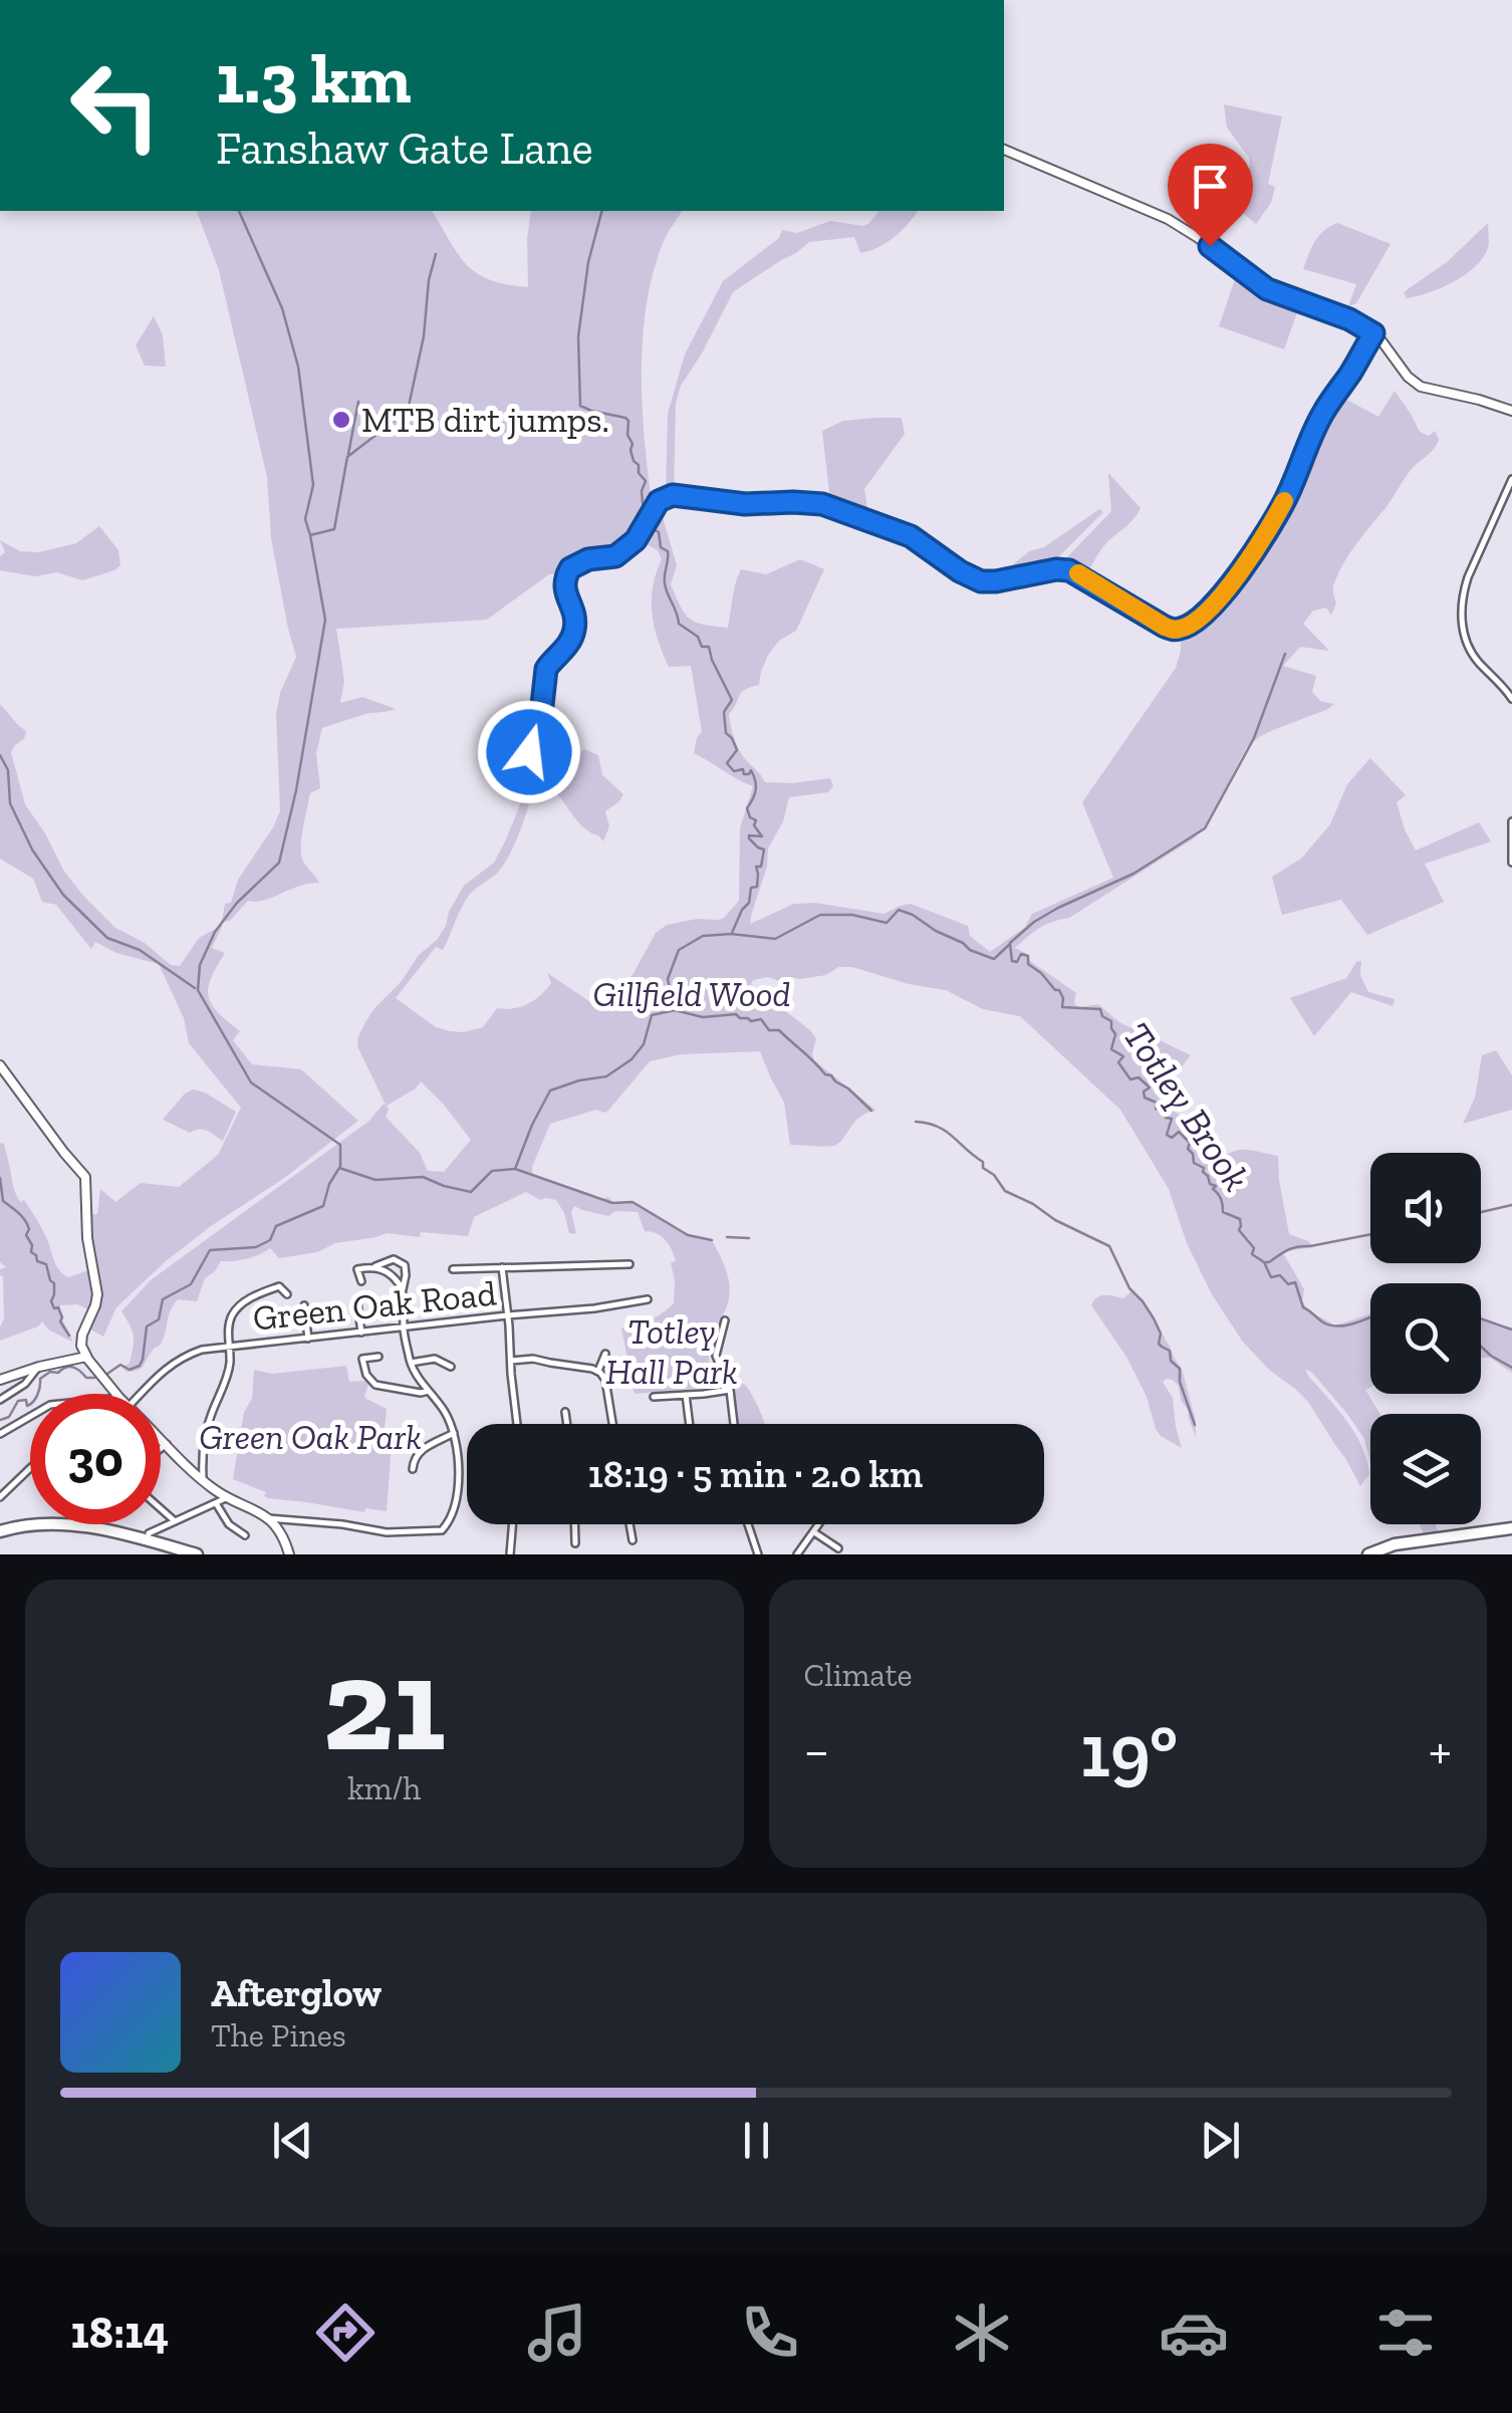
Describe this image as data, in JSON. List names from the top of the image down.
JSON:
{
  "streets": {
    "street": ["Green Oak Road"]
  },
  "water": ["Totley Brook"],
  "parks": ["Gillfield Wood", "Totley Hall Park", "Green Oak Park"],
  "places": ["MTB dirt jumps."],
  "page": {
    "turn": ["1.3 km", "Fanshaw Gate Lane"],
    "limit": "30",
    "trip": "18:19 · 5 min · 2.0 km",
    "tile": [
      ["21", "km/h"],
      "Climate"
    ],
    "heat": ["−", "19°", "+"],
    "song": ["Afterglow", "The Pines"],
    "tabs": "18:14"
  }
}
